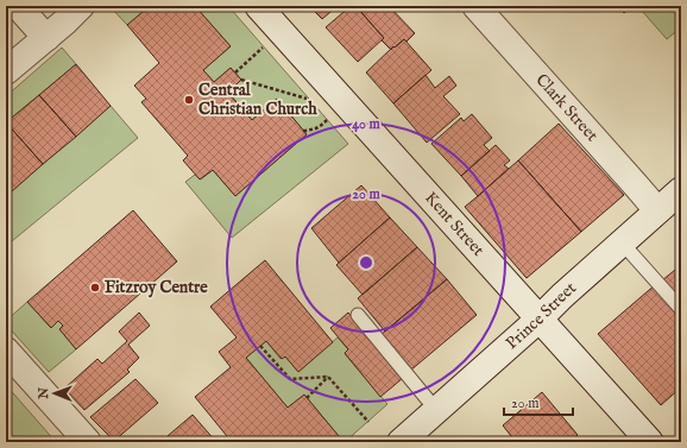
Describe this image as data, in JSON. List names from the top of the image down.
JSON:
{
  "streets": {
    "street": ["Clark Street", "Kent Street", "Prince Street"]
  },
  "crossings": [
    ["Clark Street", "Prince Street"],
    ["Kent Street", "Prince Street"]
  ],
  "places": ["Central Christian Church", "Fitzroy Centre"],
  "scale_bar": "20 m",
  "north": "left",
  "rings": ["40 m", "20 m"]
}
